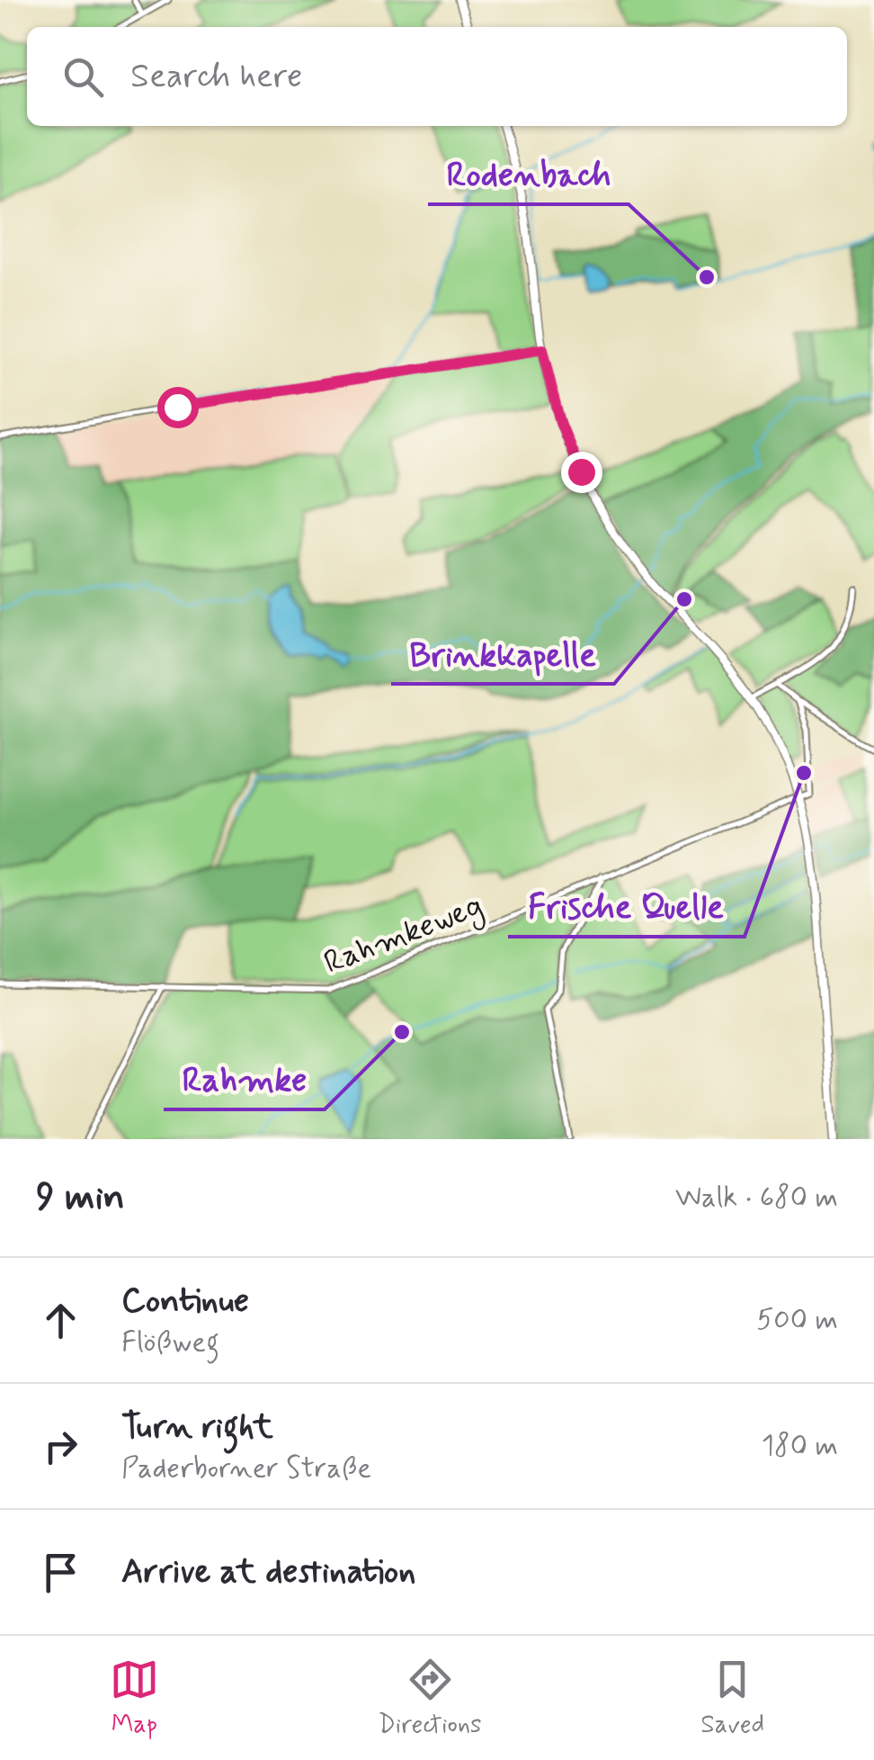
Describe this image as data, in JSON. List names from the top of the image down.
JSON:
{
  "streets": {
    "street": ["Rahmkeweg"]
  },
  "places": [
    "Rodenbach",
    "Brinkkapelle",
    "Frische Quelle",
    "Rahmke"
  ],
  "page": {
    "search": "Search here",
    "heading": ["9 min", "Walk · 680 m"],
    "list": [
      ["Continue", "Flößweg", "500 m"],
      ["Turn right", "Paderborner Straße", "180 m"],
      "Arrive at destination"
    ],
    "nav": ["Map", "Directions", "Saved"]
  }
}
